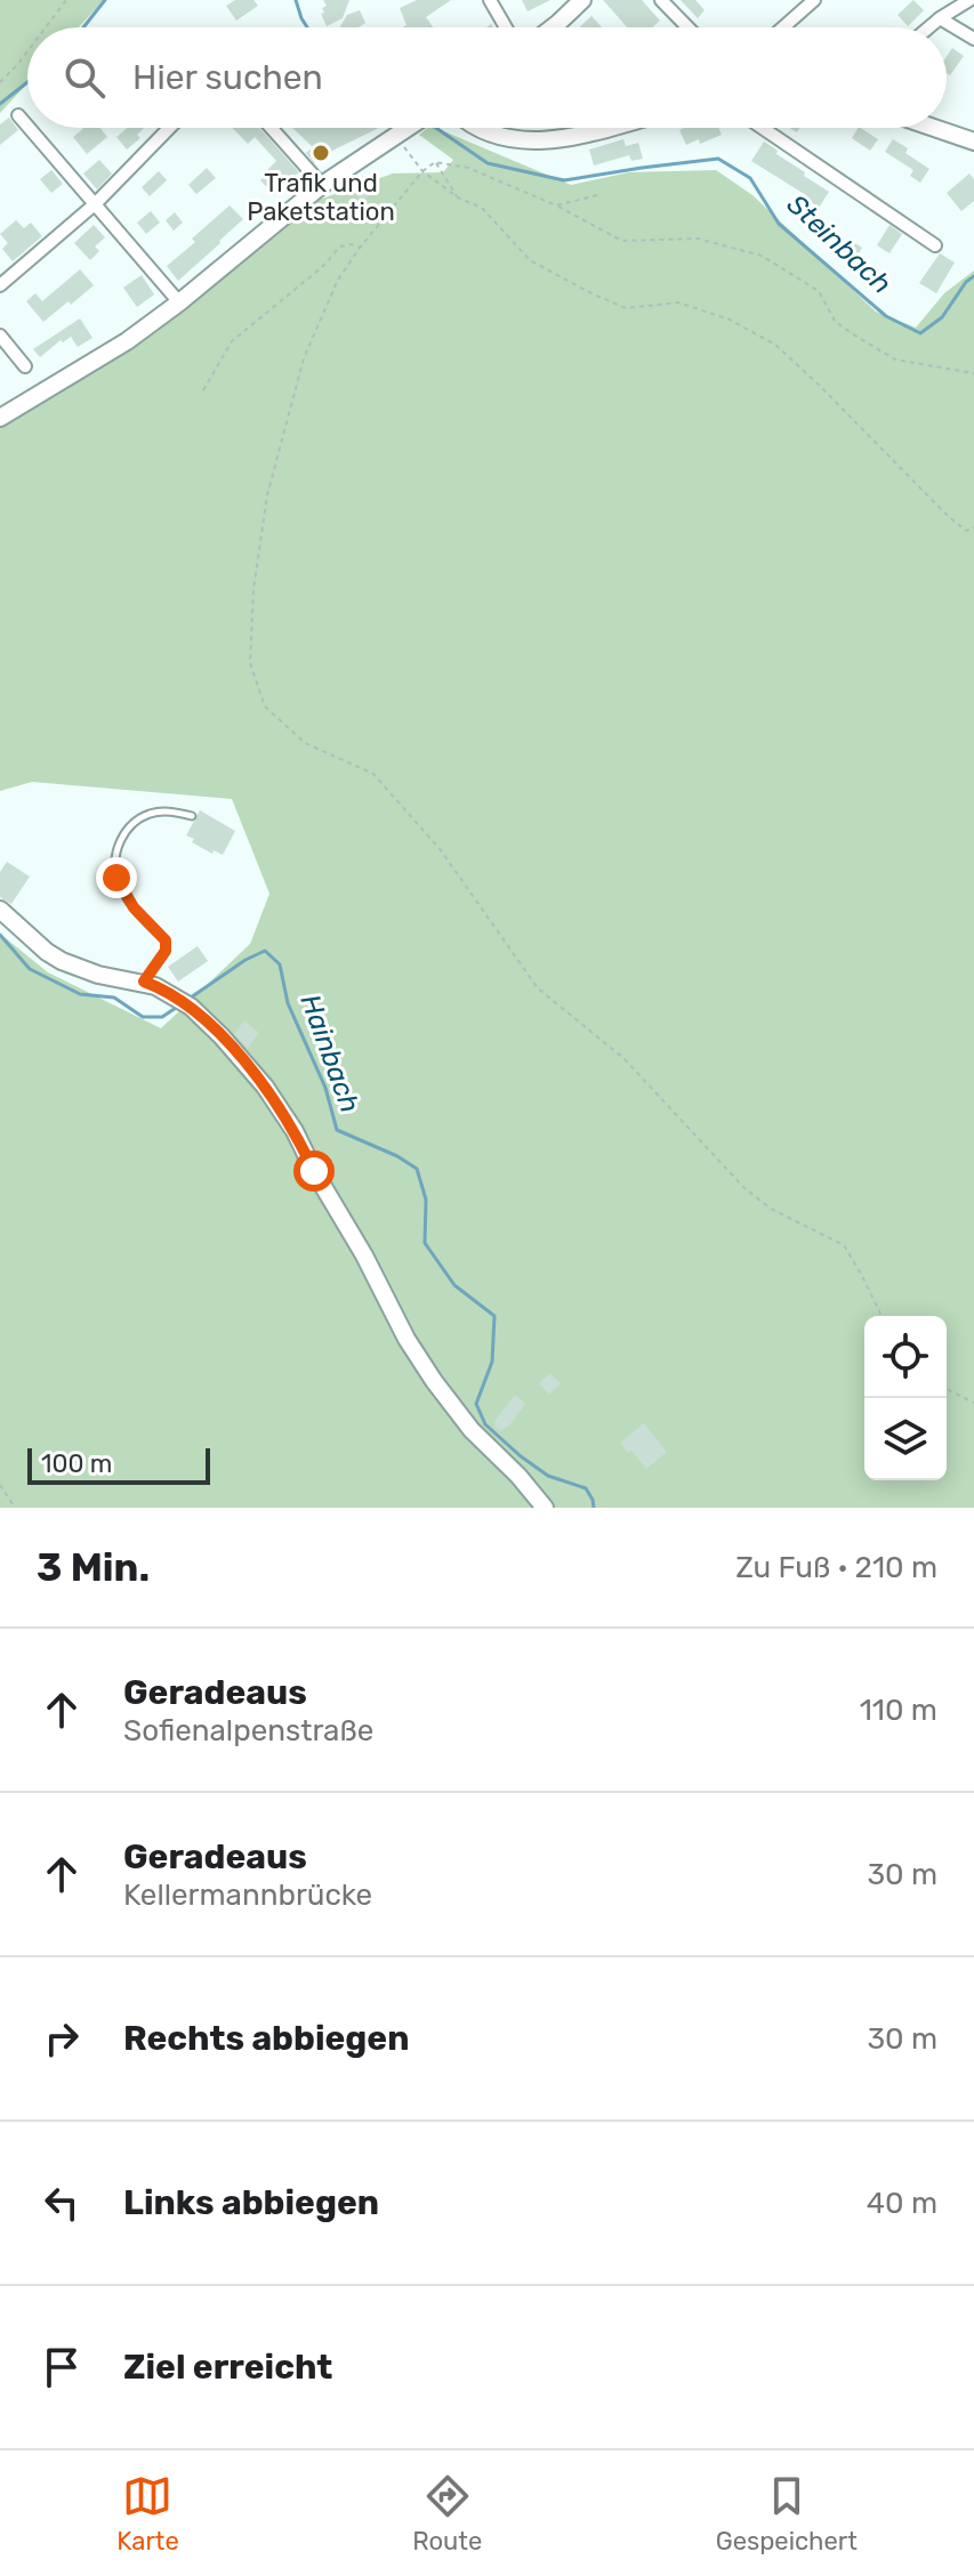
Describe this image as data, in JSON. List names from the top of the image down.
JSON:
{
  "water": ["Steinbach", "Hainbach"],
  "places": ["Trafik und Paketstation"],
  "scale_bar": "100 m",
  "page": {
    "search": "Hier suchen",
    "scale": "100 m",
    "heading": ["3 Min.", "Zu Fuß · 210 m"],
    "list": [
      ["Geradeaus", "Sofienalpenstraße", "110 m"],
      ["Geradeaus", "Kellermannbrücke", "30 m"],
      ["Rechts abbiegen", "30 m"],
      ["Links abbiegen", "40 m"],
      "Ziel erreicht"
    ],
    "nav": ["Karte", "Route", "Gespeichert"]
  }
}
